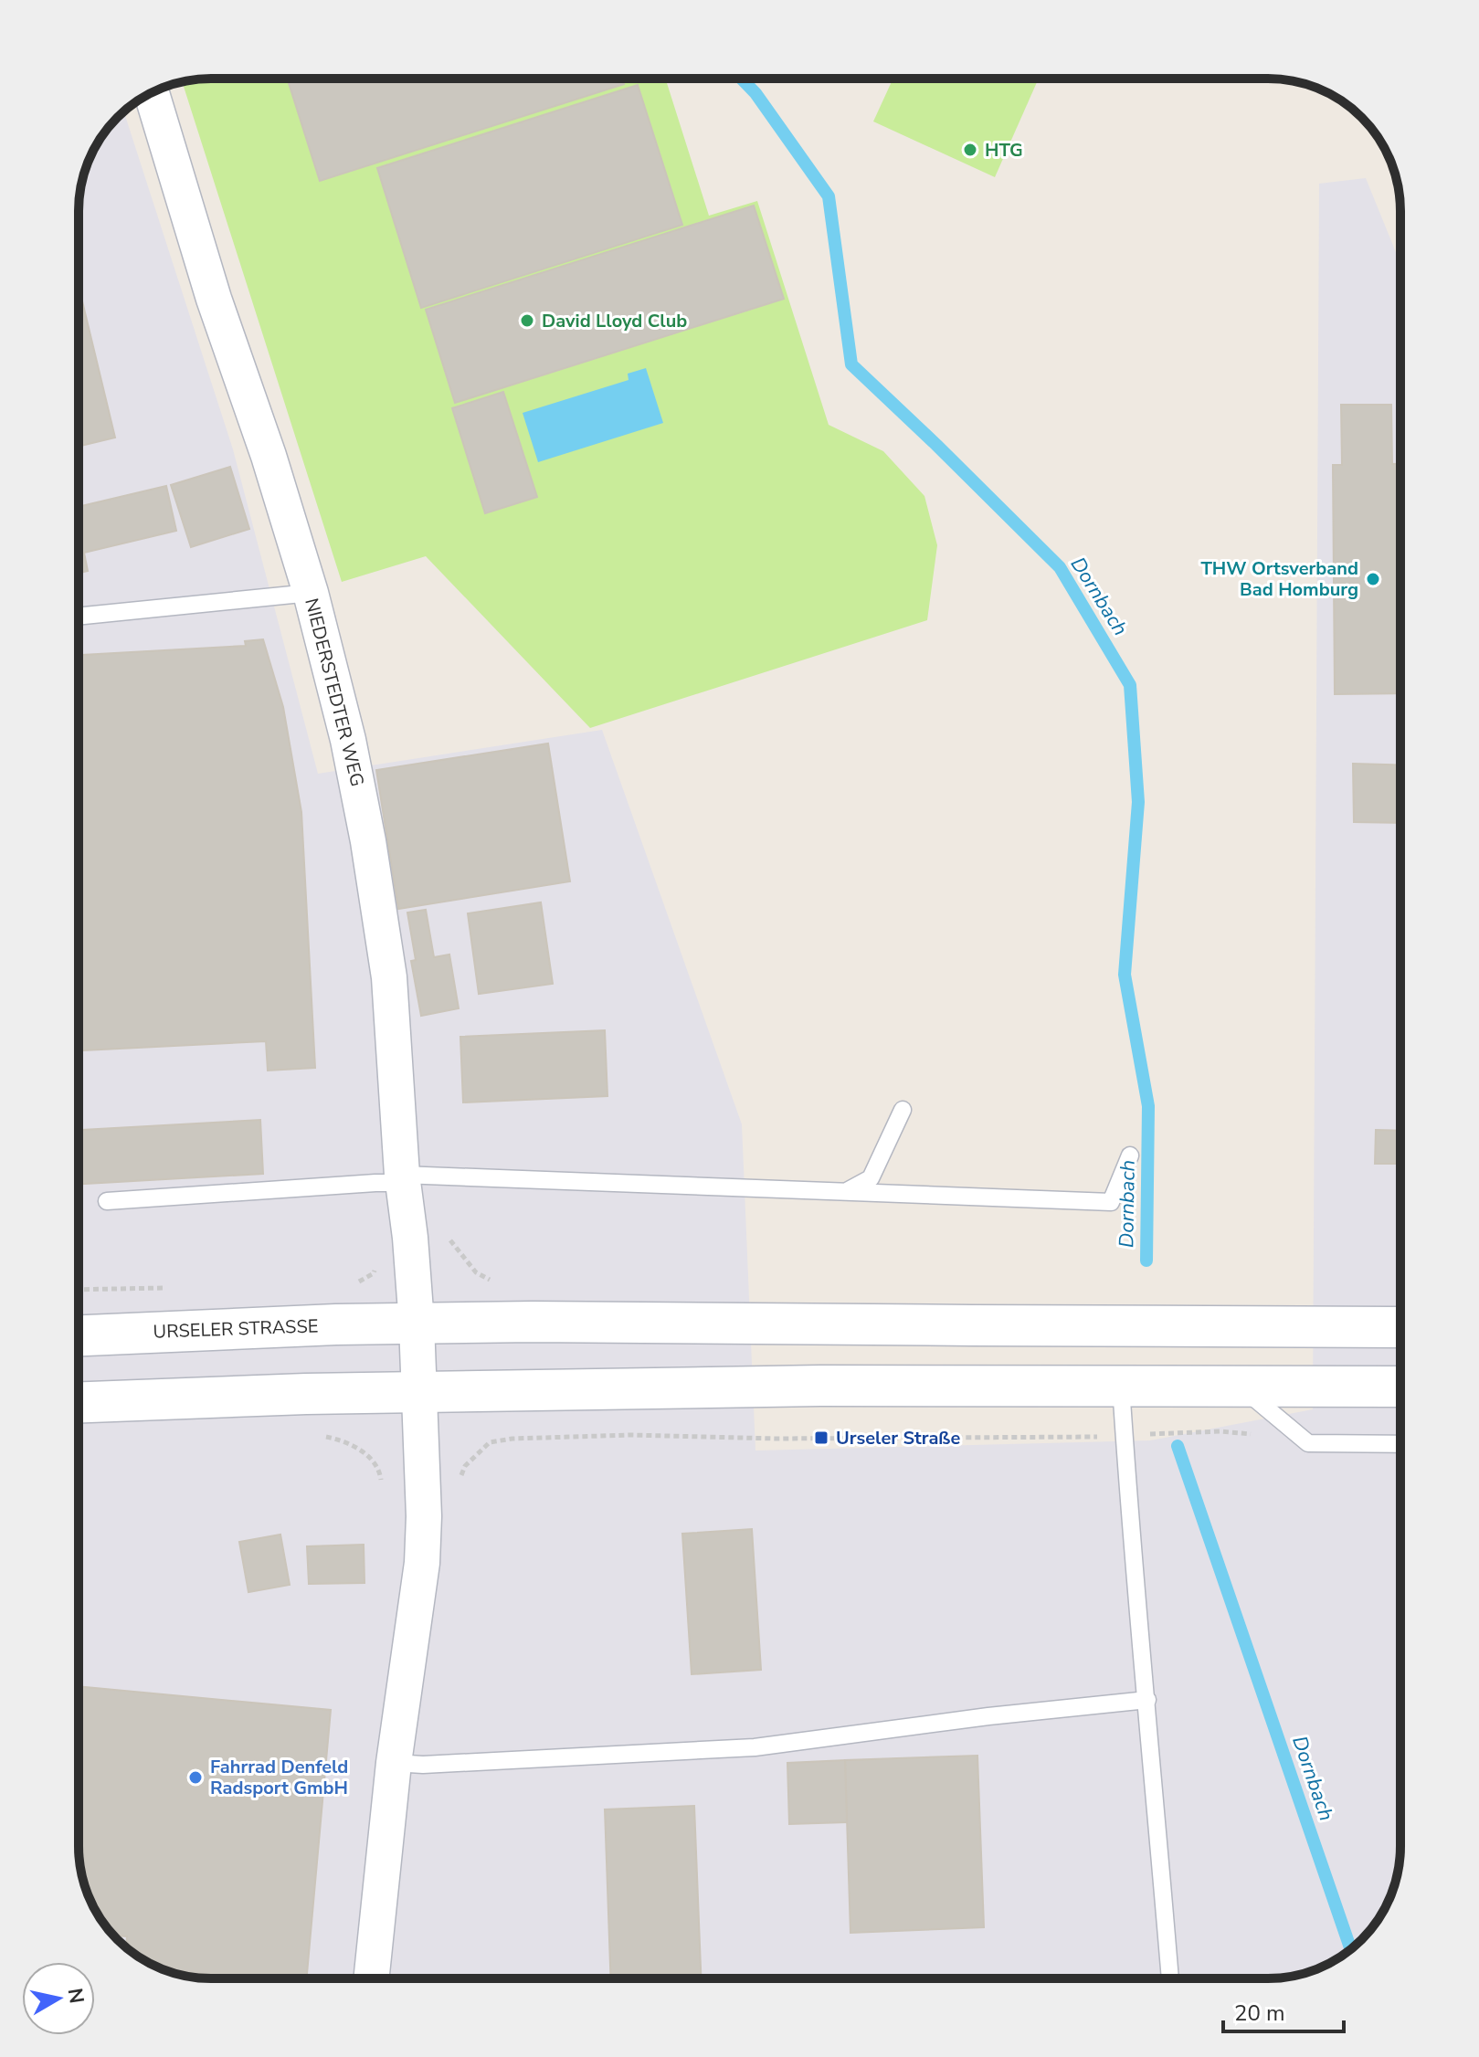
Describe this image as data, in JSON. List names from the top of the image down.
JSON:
{
  "streets": {
    "street": ["NIEDERSTEDTER WEG", "URSELER STRASSE"]
  },
  "crossings": [
    ["NIEDERSTEDTER WEG", "URSELER STRASSE"]
  ],
  "water": ["Dornbach"],
  "places": {
    "other": [
      "HTG",
      "David Lloyd Club",
      "THW Ortsverband Bad Homburg",
      "Fahrrad Denfeld Radsport GmbH"
    ],
    "transit": ["Urseler Straße"]
  },
  "scale_bar": "20 m",
  "north": "right"
}
